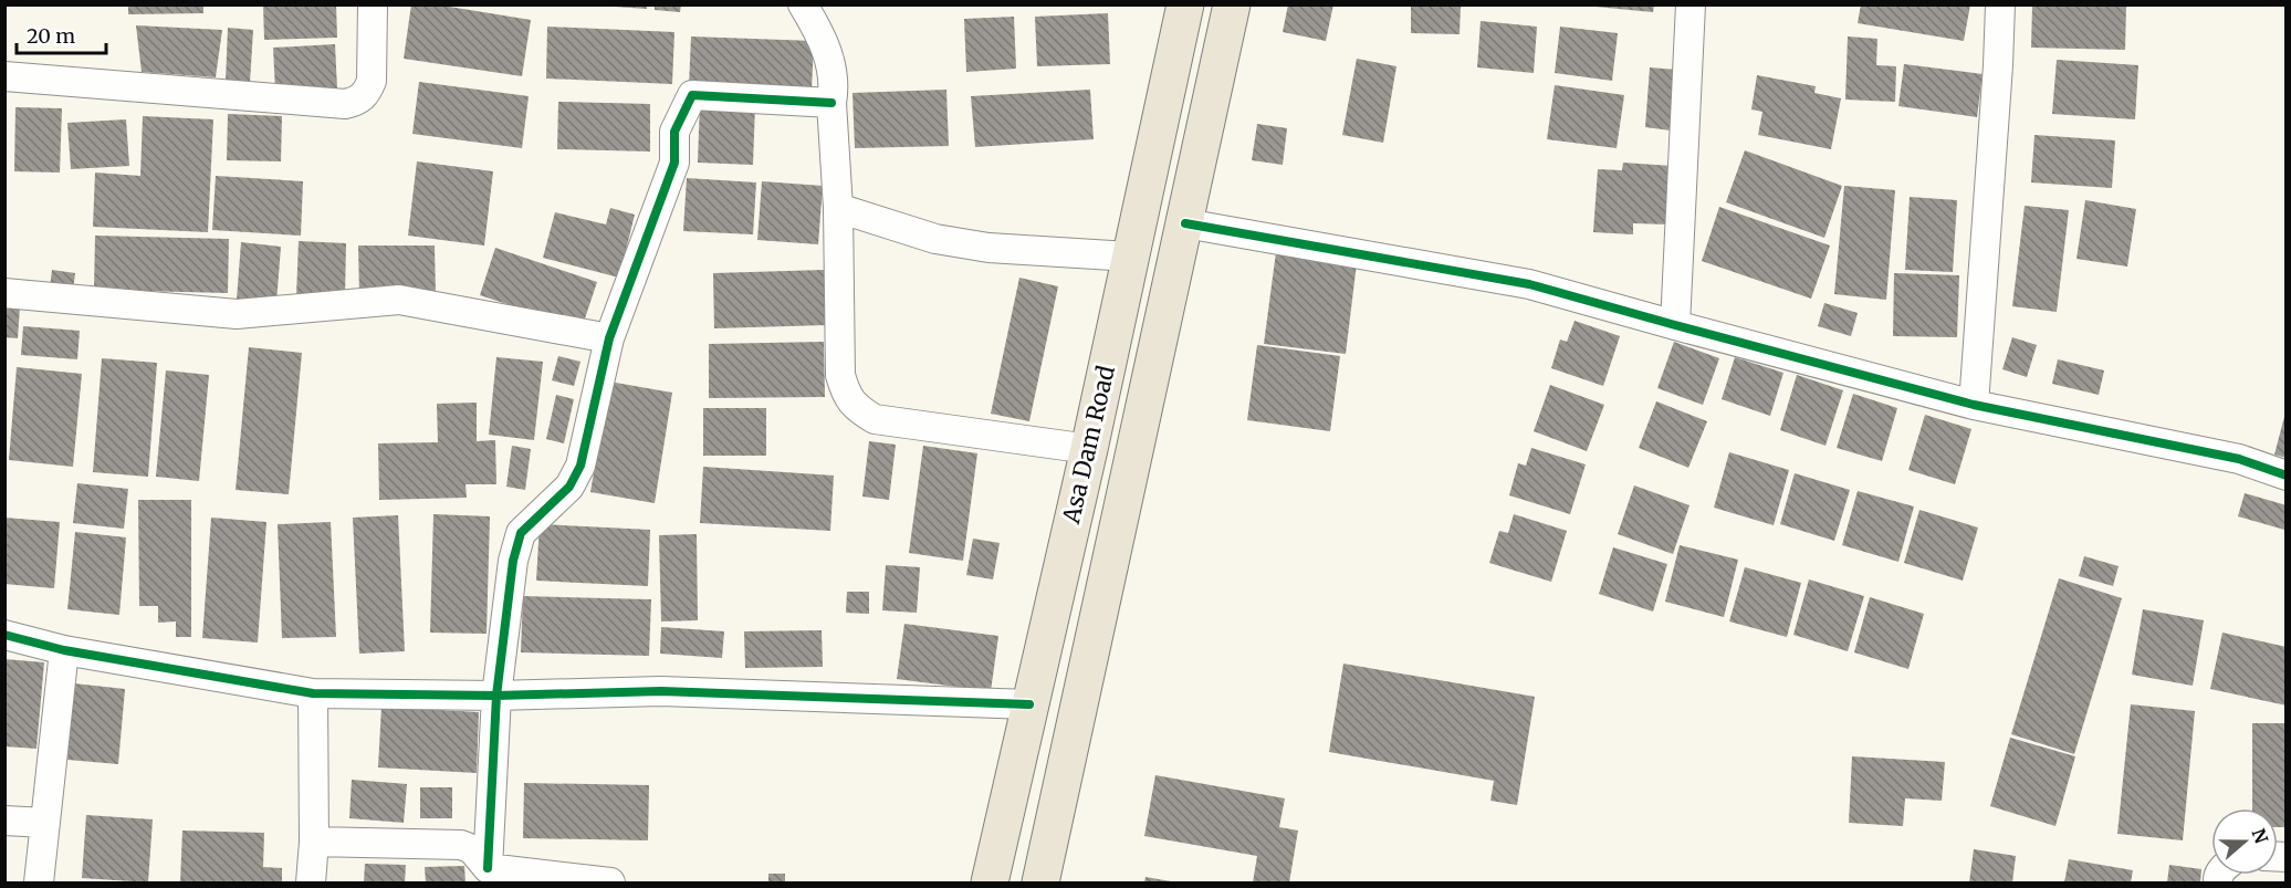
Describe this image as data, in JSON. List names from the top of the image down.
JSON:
{
  "streets": {
    "main road": ["Asa Dam Road"]
  },
  "scale_bar": "20 m",
  "north": "right"
}
